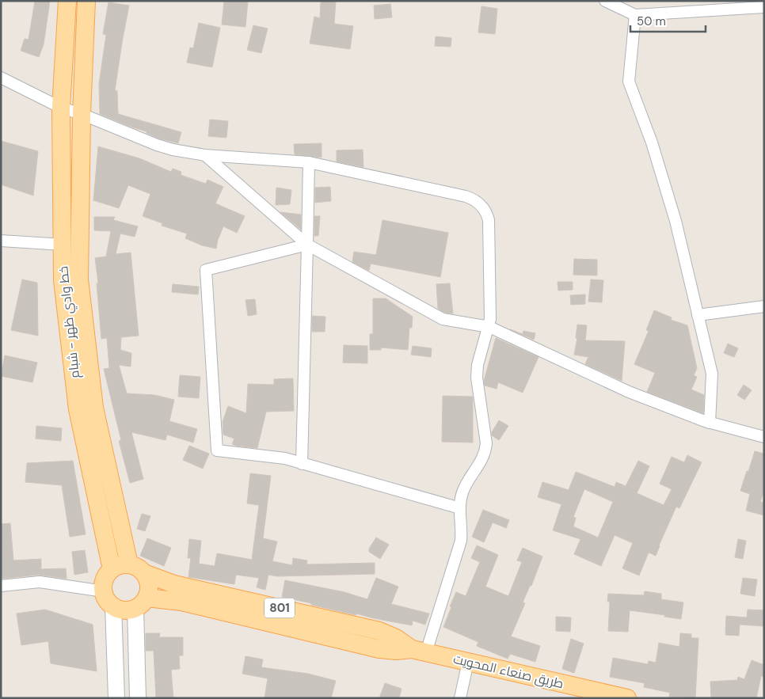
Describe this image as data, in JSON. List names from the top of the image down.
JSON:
{
  "streets": {
    "main road": ["خط وادي ظهر - شبام", "801", "طريق صنعاء المحويت"]
  },
  "crossings": [
    ["خط وادي ظهر - شبام", "طريق صنعاء المحويت"]
  ],
  "scale_bar": "50 m"
}
